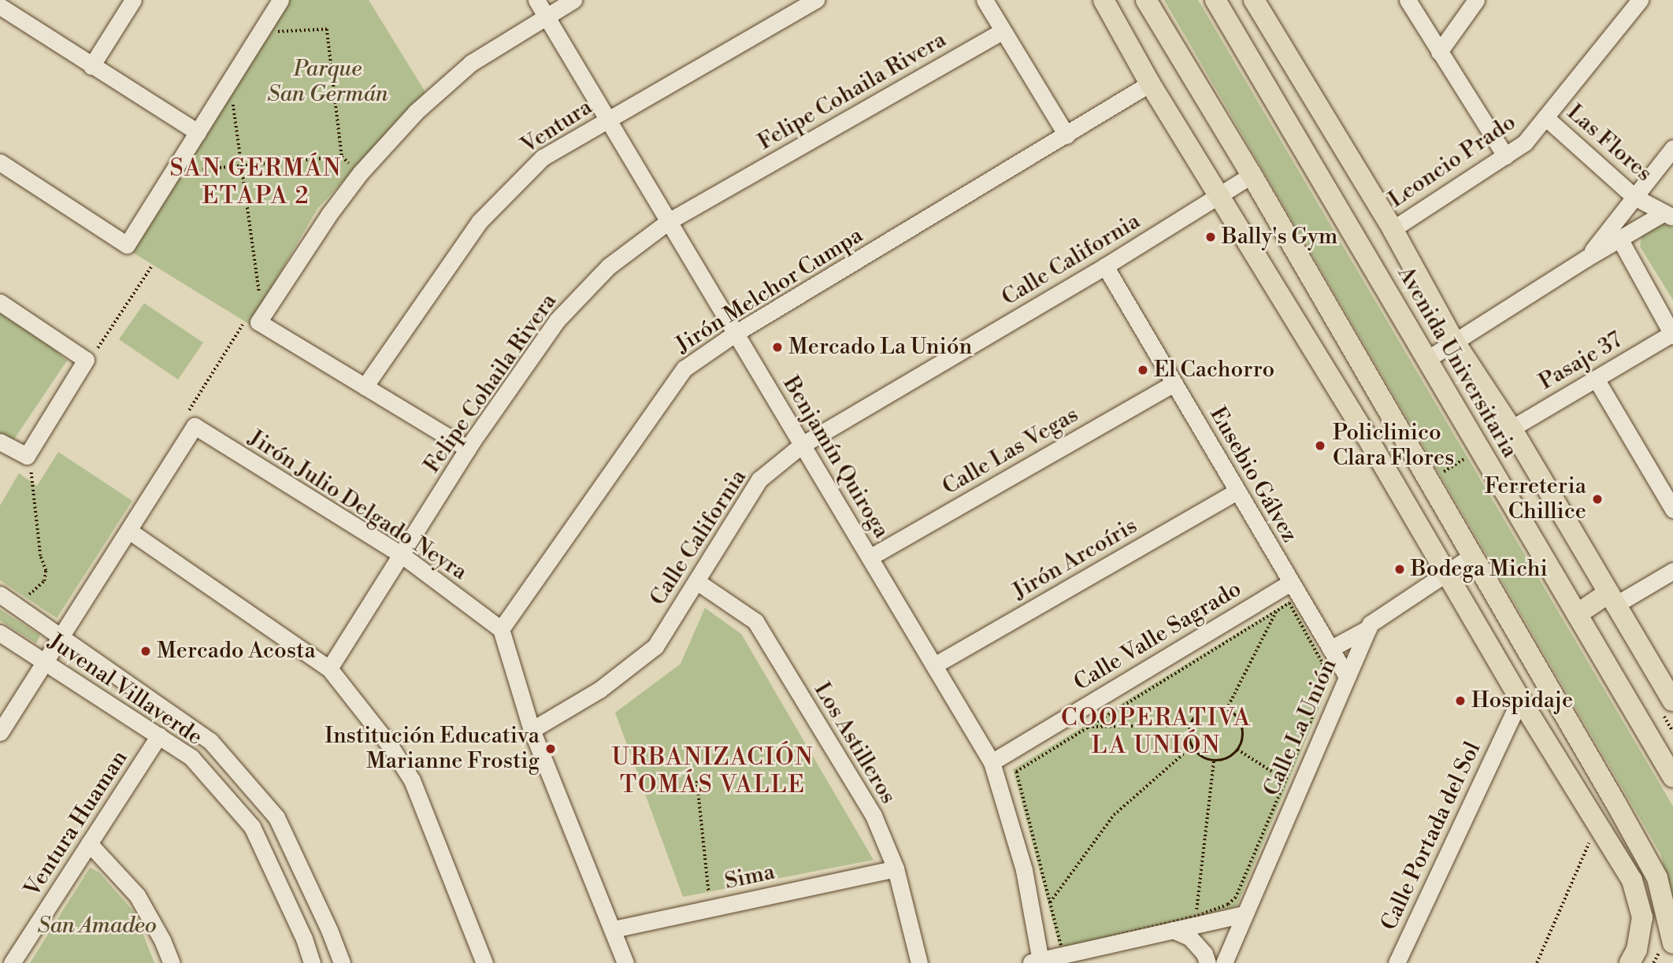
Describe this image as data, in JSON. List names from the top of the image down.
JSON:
{
  "streets": {
    "main road": ["Avenida Universitaria"],
    "street": [
      "Felipe Cohaila Rivera",
      "Ventura",
      "Las Flores",
      "Leoncio Prado",
      "Calle California",
      "Jirón Melchor Cumpa",
      "Pasaje 37",
      "Calle Las Vegas",
      "Benjamín Quiroga",
      "Eusebio Gálvez",
      "Jirón Julio Delgado Neyra",
      "Jirón Arcoíris",
      "Calle Valle Sagrado",
      "Juvenal Villaverde",
      "Calle La Unión",
      "Los Astilleros",
      "Ventura Huaman",
      "Calle Portada del Sol",
      "Sima"
    ]
  },
  "crossings": [
    ["Felipe Cohaila Rivera", "Benjamín Quiroga"],
    ["Felipe Cohaila Rivera", "Jirón Julio Delgado Neyra"],
    ["Ventura", "Benjamín Quiroga"],
    ["Las Flores", "Leoncio Prado"],
    ["Leoncio Prado", "Avenida Universitaria"],
    ["Calle California", "Benjamín Quiroga"],
    ["Calle California", "Eusebio Gálvez"],
    ["Calle California", "Los Astilleros"],
    ["Jirón Melchor Cumpa", "Benjamín Quiroga"],
    ["Jirón Melchor Cumpa", "Jirón Julio Delgado Neyra"],
    ["Pasaje 37", "Avenida Universitaria"],
    ["Calle Las Vegas", "Benjamín Quiroga"],
    ["Calle Las Vegas", "Eusebio Gálvez"],
    ["Benjamín Quiroga", "Jirón Arcoíris"],
    ["Benjamín Quiroga", "Calle Valle Sagrado"],
    ["Eusebio Gálvez", "Jirón Arcoíris"],
    ["Eusebio Gálvez", "Calle Valle Sagrado"],
    ["Eusebio Gálvez", "Calle La Unión"],
    ["Juvenal Villaverde", "Ventura Huaman"],
    ["Los Astilleros", "Sima"]
  ],
  "districts": ["SAN GERMÁN ETAPA 2", "COOPERATIVA LA UNIÓN", "URBANIZACIÓN TOMÁS VALLE"],
  "parks": ["Parque San Germán", "San Amadeo"],
  "places": [
    "Bally's Gym",
    "Mercado La Unión",
    "El Cachorro",
    "Policlinico Clara Flores",
    "Ferreteria Chillice",
    "Bodega Michi",
    "Mercado Acosta",
    "Hospidaje",
    "Institución Educativa Marianne Frostig"
  ]
}
